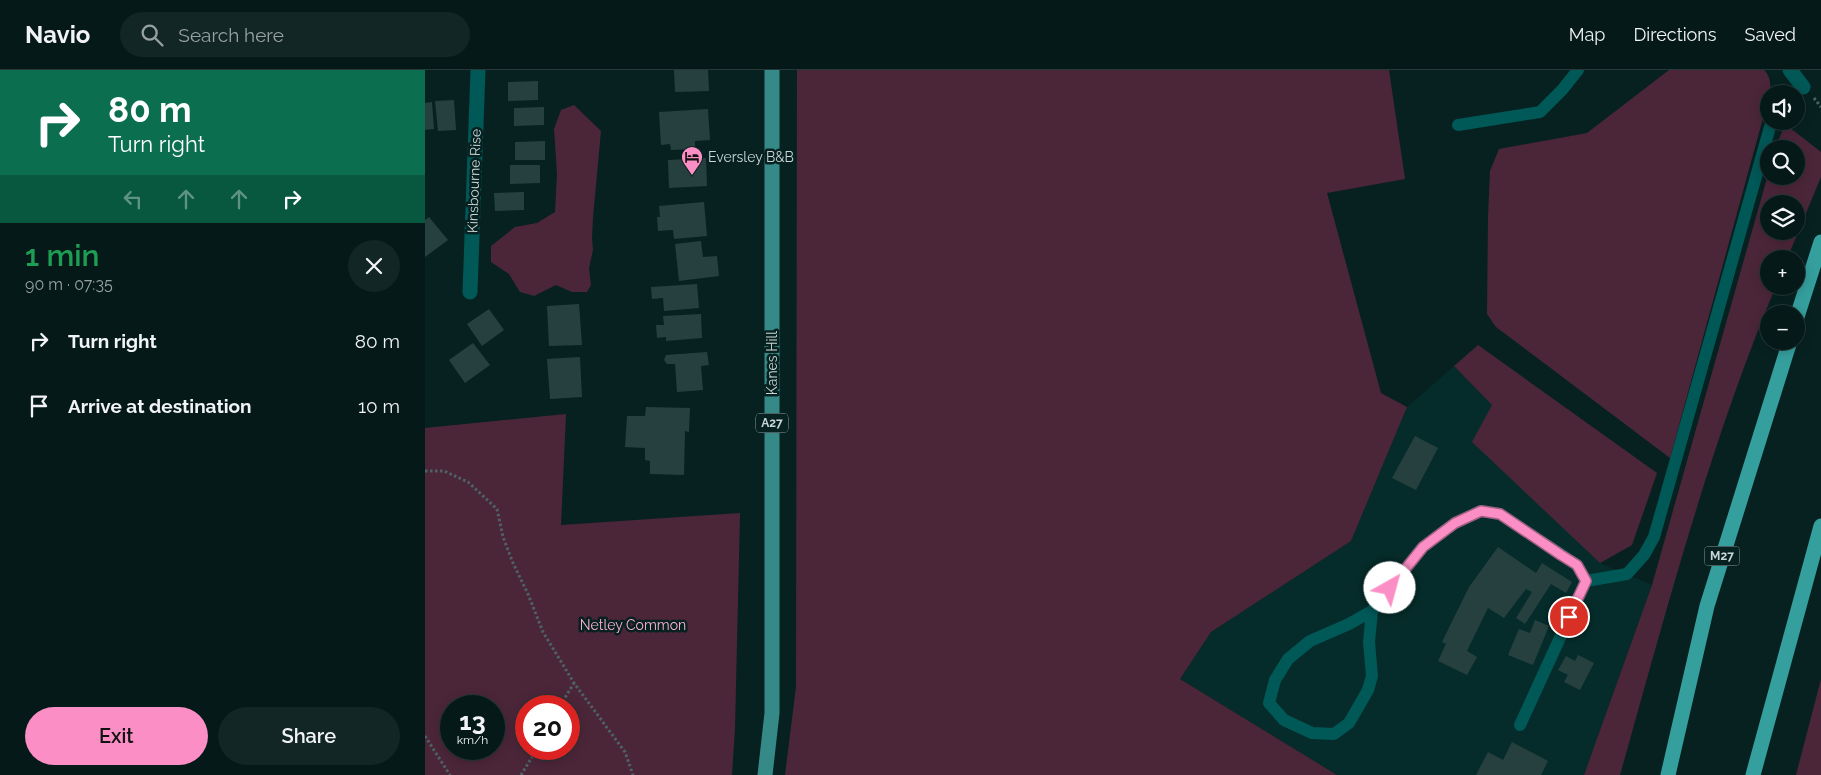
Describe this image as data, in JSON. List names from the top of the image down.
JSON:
{
  "streets": {
    "highway": ["M27"],
    "main road": ["Kanes Hill", "A27"],
    "street": ["Kinsbourne Rise"]
  },
  "parks": ["Netley Common"],
  "places": {
    "hotel": ["Eversley B&B"]
  },
  "page": {
    "header": "Navio",
    "search": "Search here",
    "nav": ["Map", "Directions", "Saved"],
    "turn": ["80 m", "Turn right"],
    "map_buttons": ["+", "−"],
    "heading": ["1 min", "90 m · 07:35"],
    "list": [
      {
        "name": "Turn right",
        "value": "80 m"
      },
      {
        "name": "Arrive at destination",
        "value": "10 m"
      }
    ],
    "speed": "13 km/h",
    "limit": "20",
    "buttons": ["Exit", "Share"]
  }
}
